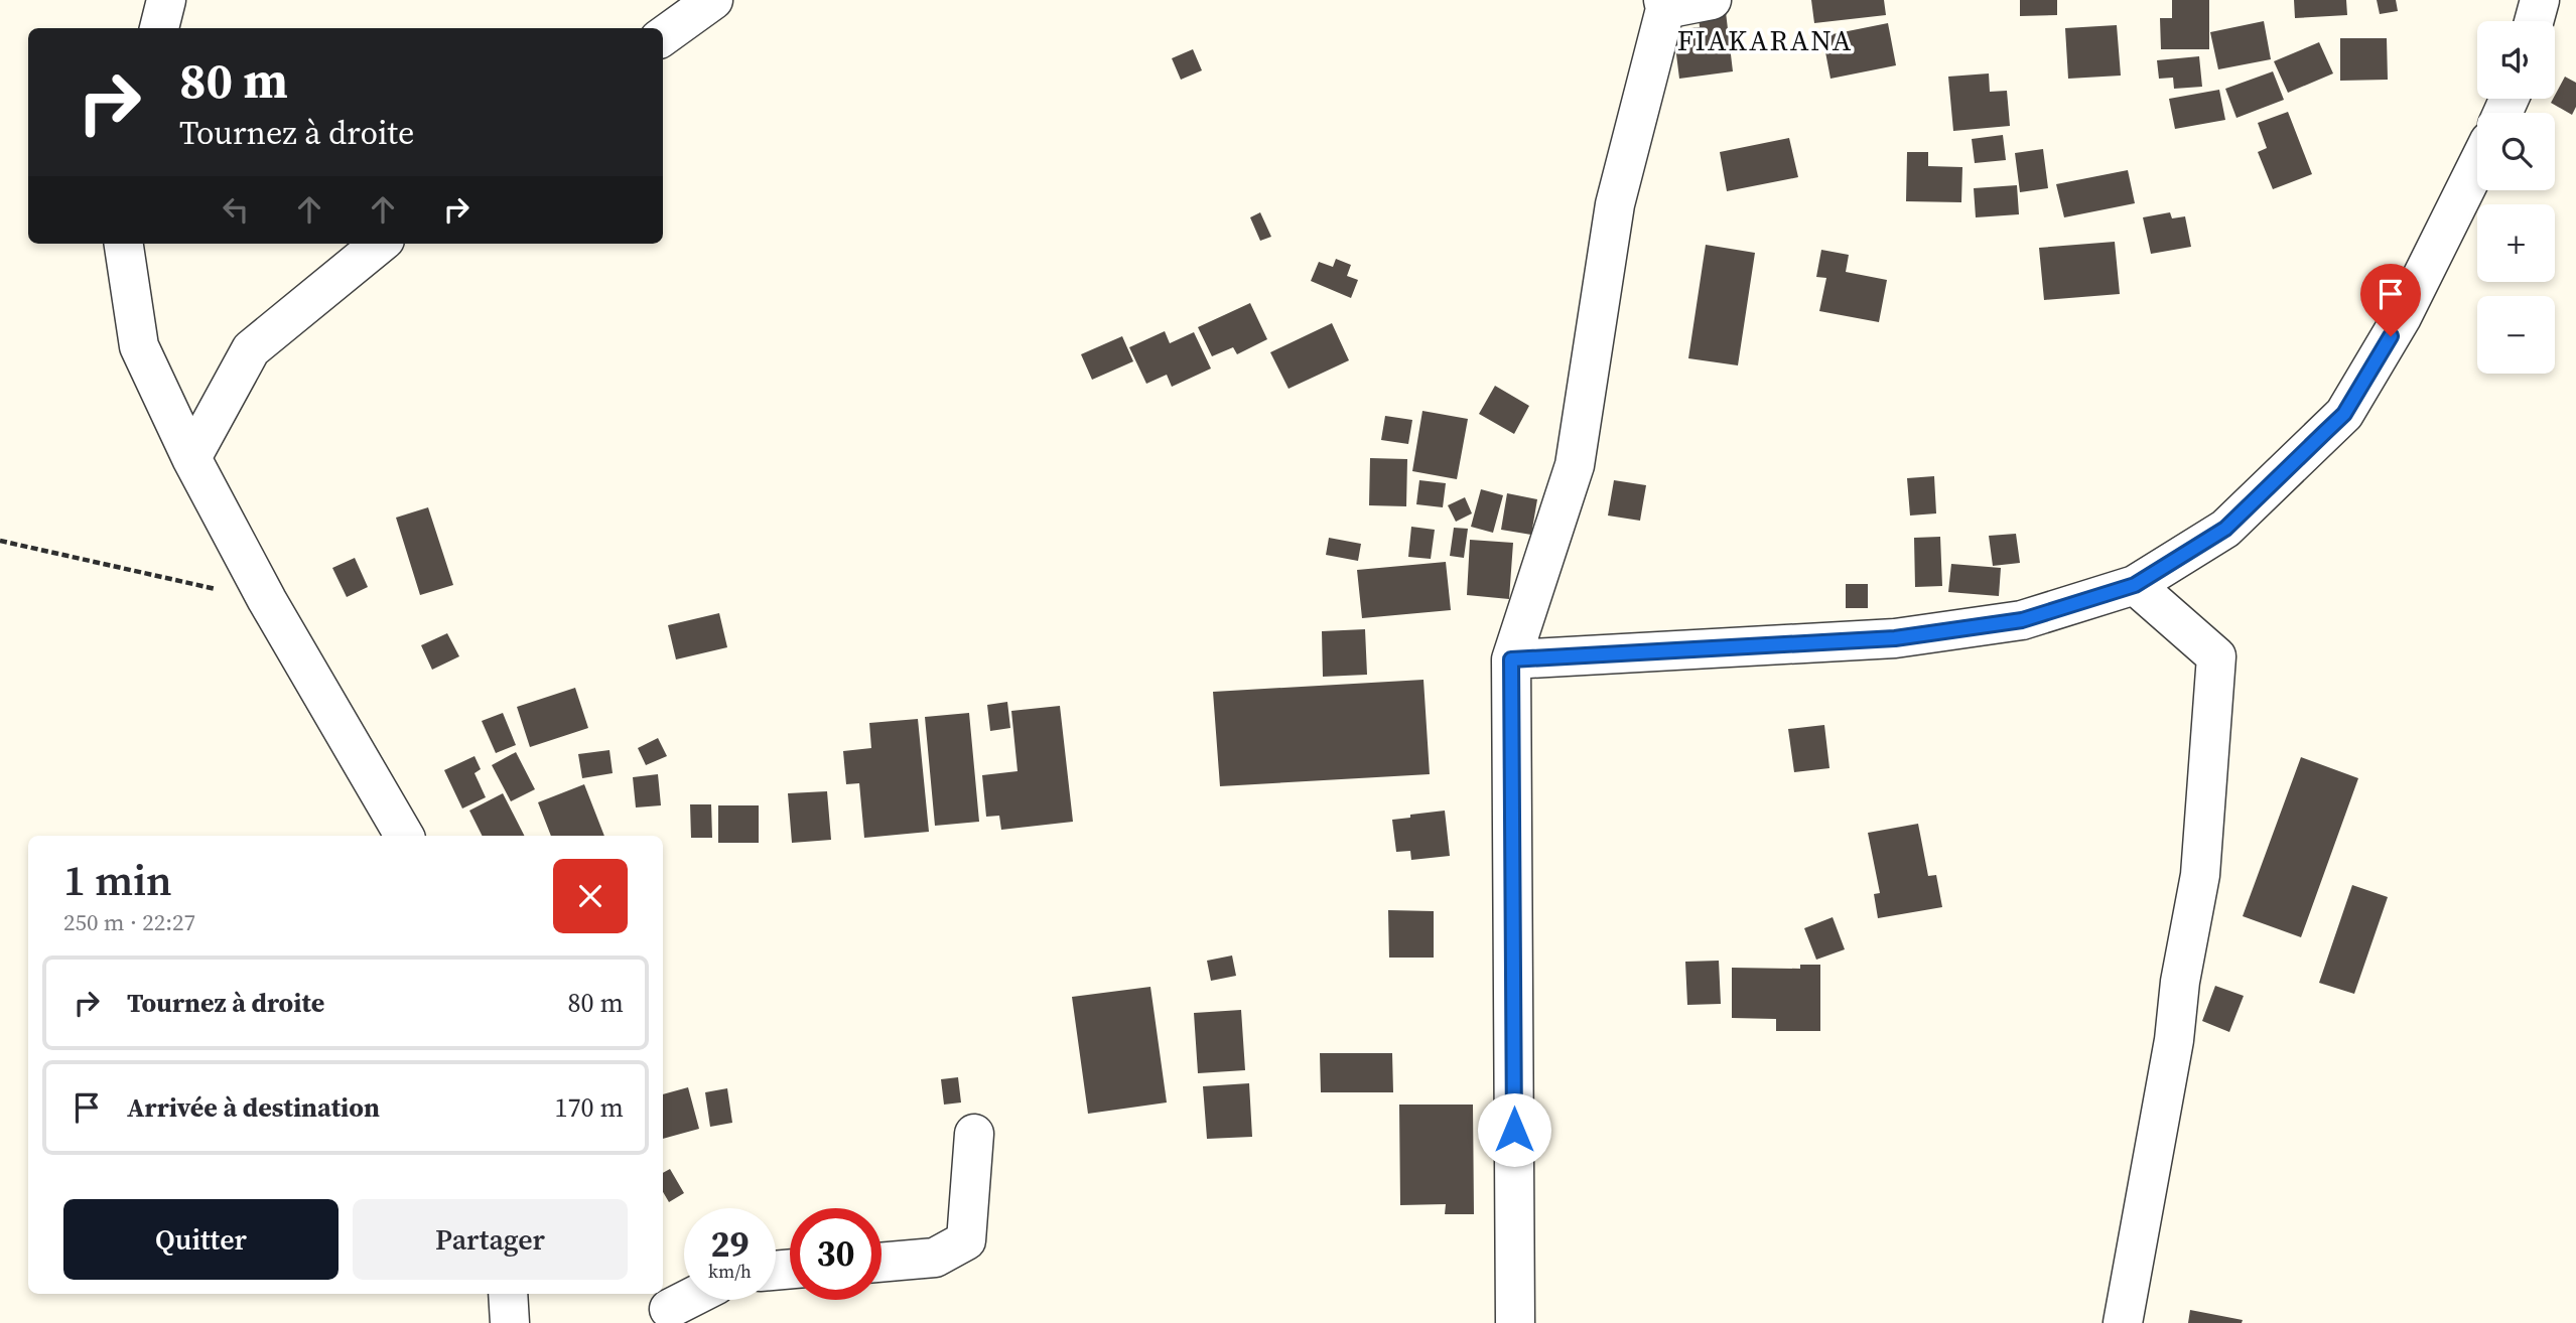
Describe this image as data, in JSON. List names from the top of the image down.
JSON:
{
  "districts": ["FIAKARANA"],
  "page": {
    "map_buttons": ["+", "−"],
    "turn": ["80 m", "Tournez à droite"],
    "heading": ["1 min", "250 m · 22:27"],
    "list": [
      {
        "name": "Tournez à droite",
        "value": "80 m"
      },
      {
        "name": "Arrivée à destination",
        "value": "170 m"
      }
    ],
    "buttons": ["Quitter", "Partager"],
    "speed": "29 km/h",
    "limit": "30"
  }
}
